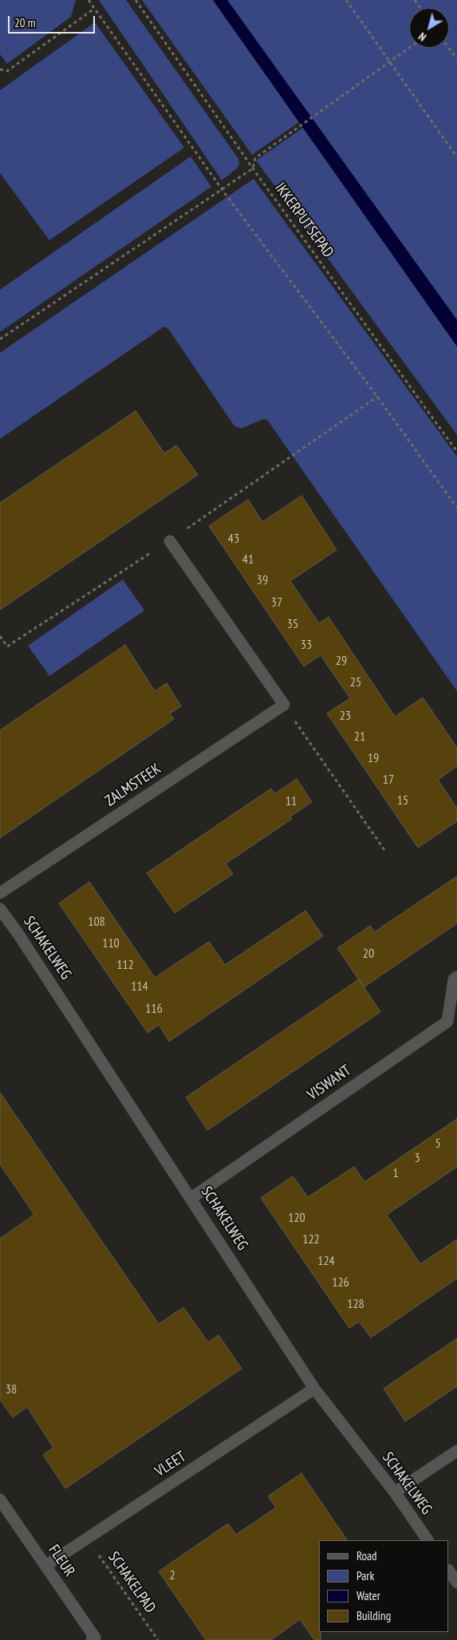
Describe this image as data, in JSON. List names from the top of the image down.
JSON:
{
  "streets": {
    "street": [
      "ZALMSTEEK",
      "SCHAKELWEG",
      "VISWANT",
      "VLEET",
      "FLEUR"
    ],
    "path": ["IKKERPUTSEPAD", "SCHAKELPAD"]
  },
  "crossings": [
    ["SCHAKELWEG", "VISWANT"],
    ["SCHAKELWEG", "VLEET"],
    ["VLEET", "FLEUR"],
    ["VLEET", "SCHAKELPAD"]
  ],
  "house_numbers": [
    "43",
    "41",
    "39",
    "37",
    "35",
    "33",
    "29",
    "25",
    "23",
    "21",
    "19",
    "17",
    "15",
    "11",
    "108",
    "110",
    "20",
    "112",
    "114",
    "116",
    "5",
    "3",
    "1",
    "120",
    "122",
    "124",
    "126",
    "128",
    "38",
    "2"
  ],
  "legend": [
    "Road",
    "Park",
    "Water",
    "Building"
  ],
  "scale_bar": "20 m",
  "north": "bottom left"
}
